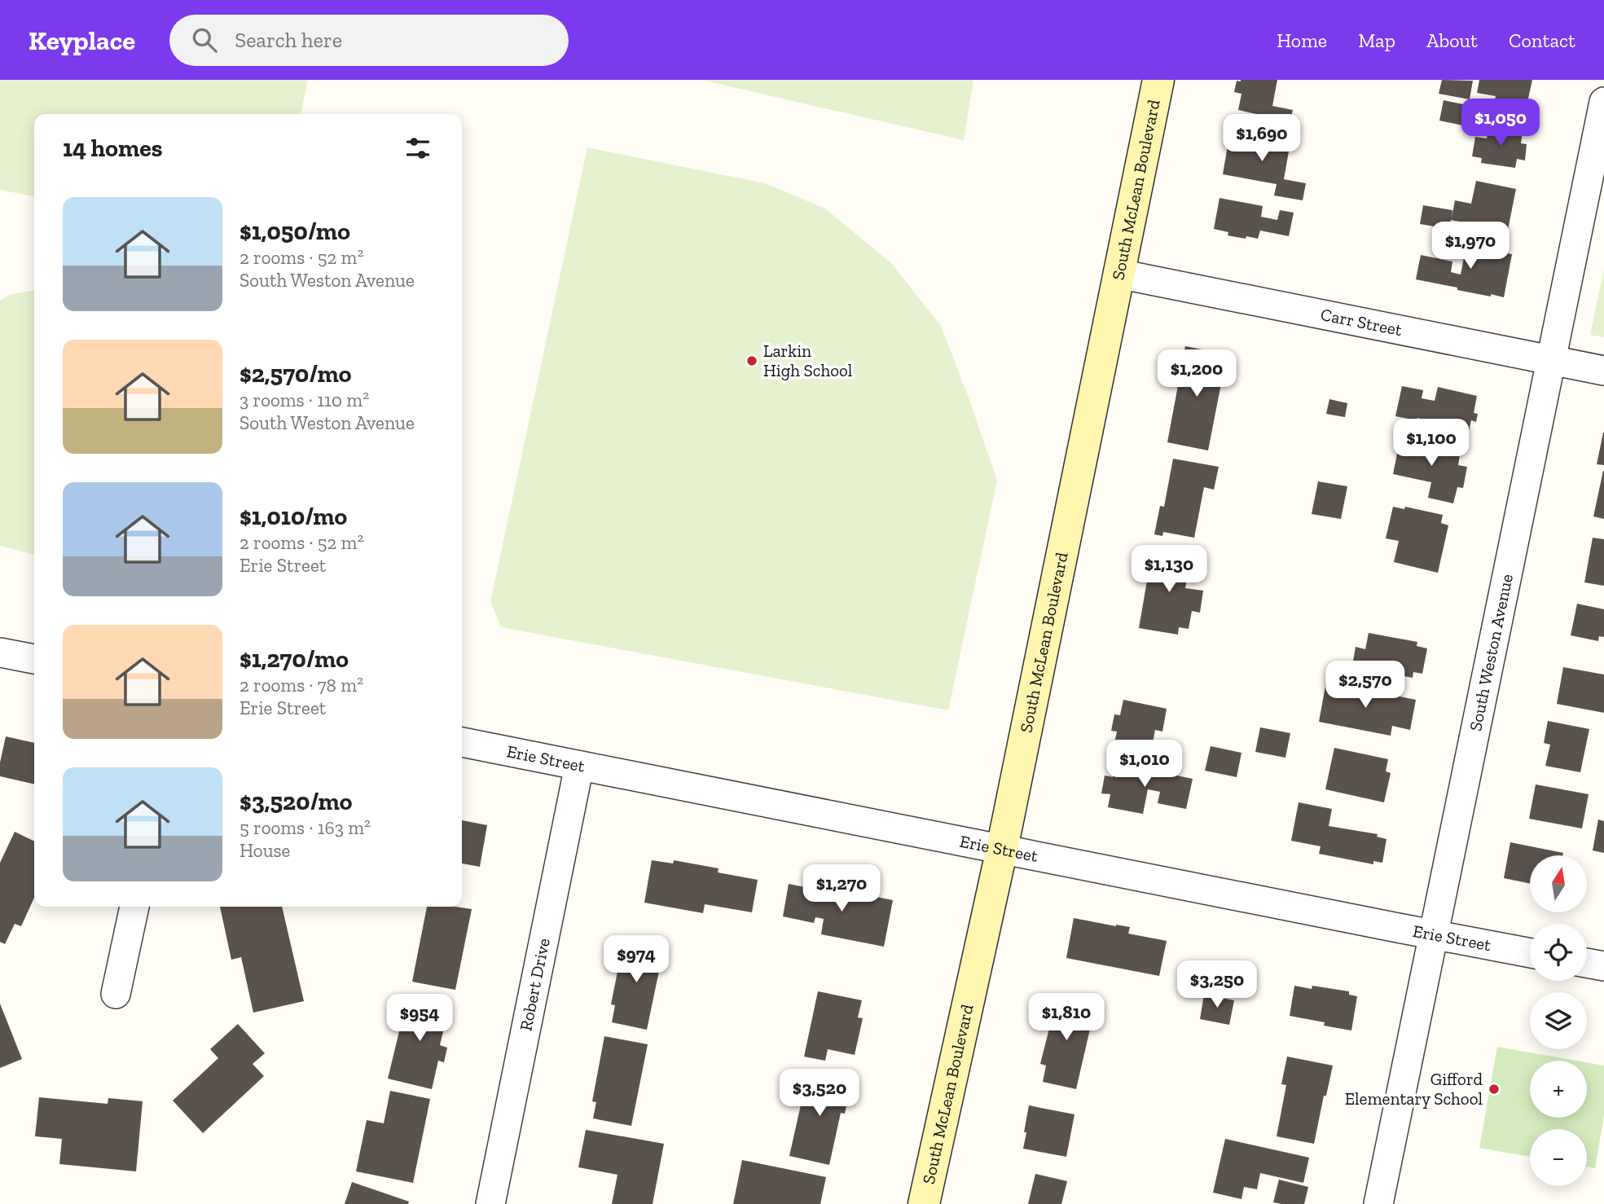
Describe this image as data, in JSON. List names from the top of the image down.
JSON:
{
  "streets": {
    "main road": ["South McLean Boulevard"],
    "street": [
      "Carr Street",
      "South Weston Avenue",
      "Erie Street",
      "Robert Drive"
    ]
  },
  "crossings": [
    ["South McLean Boulevard", "Carr Street"],
    ["South McLean Boulevard", "Erie Street"],
    ["Carr Street", "South Weston Avenue"],
    ["South Weston Avenue", "Erie Street"],
    ["Erie Street", "Robert Drive"]
  ],
  "places": ["Larkin High School", "Gifford Elementary School"],
  "north": "top",
  "page": {
    "header": "Keyplace",
    "search": "Search here",
    "nav": [
      "Home",
      "Map",
      "About",
      "Contact"
    ],
    "price": [
      "$1,050",
      "$1,690",
      "$1,970",
      "$1,200",
      "$1,100",
      "$1,130",
      "$2,570",
      "$1,010",
      "$1,270",
      "$974",
      "$3,250",
      "$1,810",
      "$954",
      "$3,520"
    ],
    "heading": "14 homes",
    "list": [
      {
        "name": "$1,050/mo",
        "note": "2 rooms · 52 m² · South Weston Avenue"
      },
      {
        "name": "$2,570/mo",
        "note": "3 rooms · 110 m² · South Weston Avenue"
      },
      {
        "name": "$1,010/mo",
        "note": "2 rooms · 52 m² · Erie Street"
      },
      {
        "name": "$1,270/mo",
        "note": "2 rooms · 78 m² · Erie Street"
      },
      {
        "name": "$3,520/mo",
        "note": "5 rooms · 163 m² · House"
      }
    ],
    "map_buttons": ["+", "−"]
  }
}
